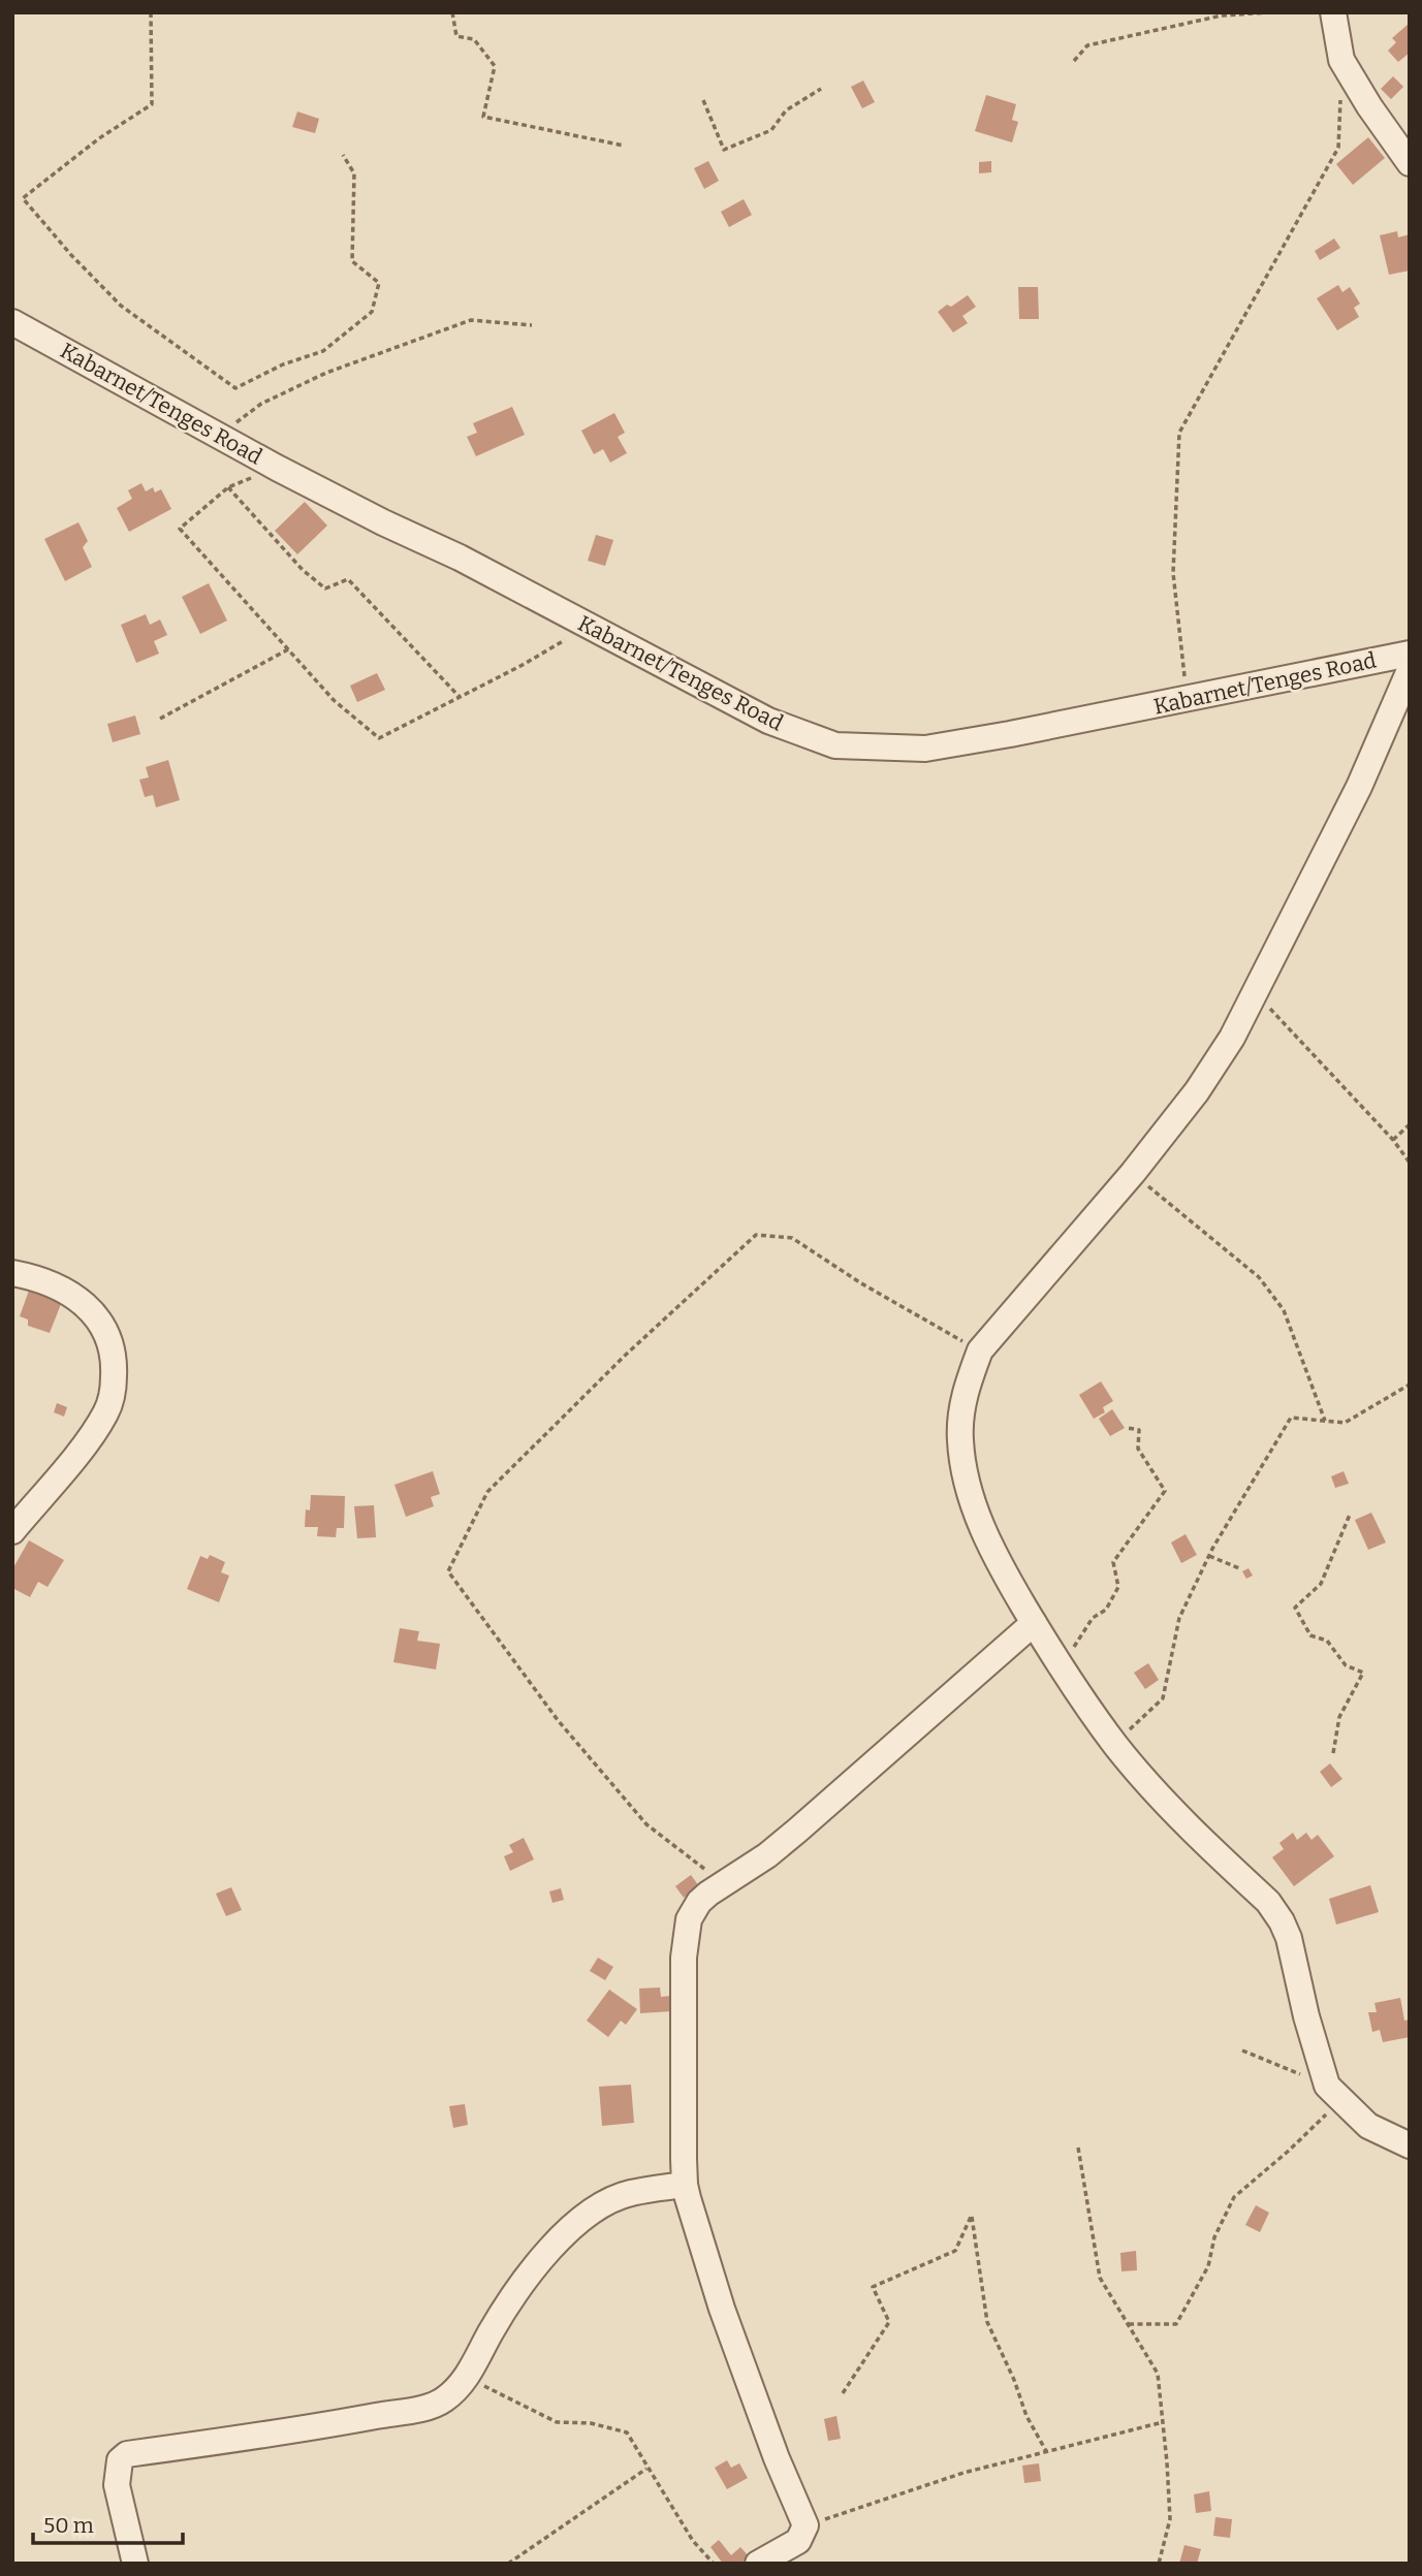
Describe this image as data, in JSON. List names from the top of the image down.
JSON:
{
  "streets": {
    "street": ["Kabarnet/Tenges Road"]
  },
  "scale_bar": "50 m"
}
